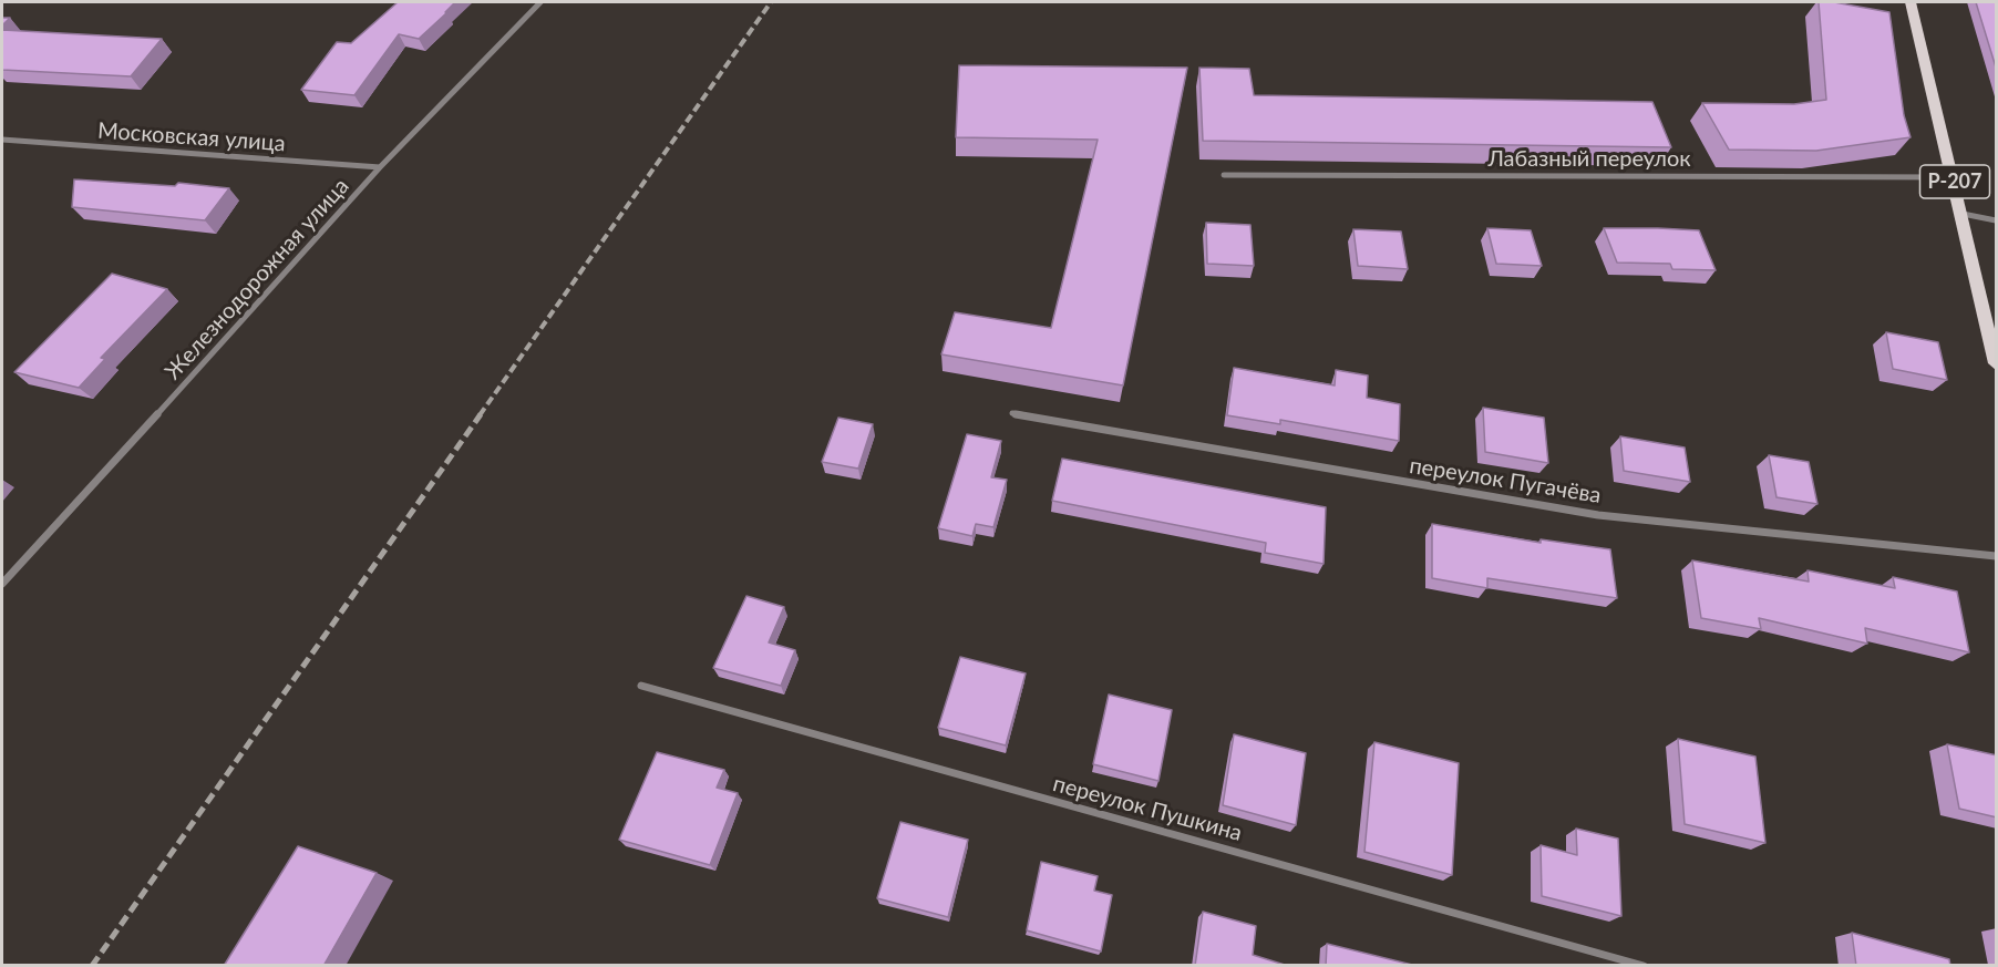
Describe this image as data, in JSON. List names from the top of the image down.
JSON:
{
  "streets": {
    "main road": ["Р-207"],
    "street": [
      "Московская улица",
      "Лабазный переулок",
      "Железнодорожная улица",
      "переулок Пугачёва",
      "переулок Пушкина"
    ]
  },
  "crossings": [
    ["Московская улица", "Железнодорожная улица"],
    ["Лабазный переулок", "Р-207"]
  ]
}
